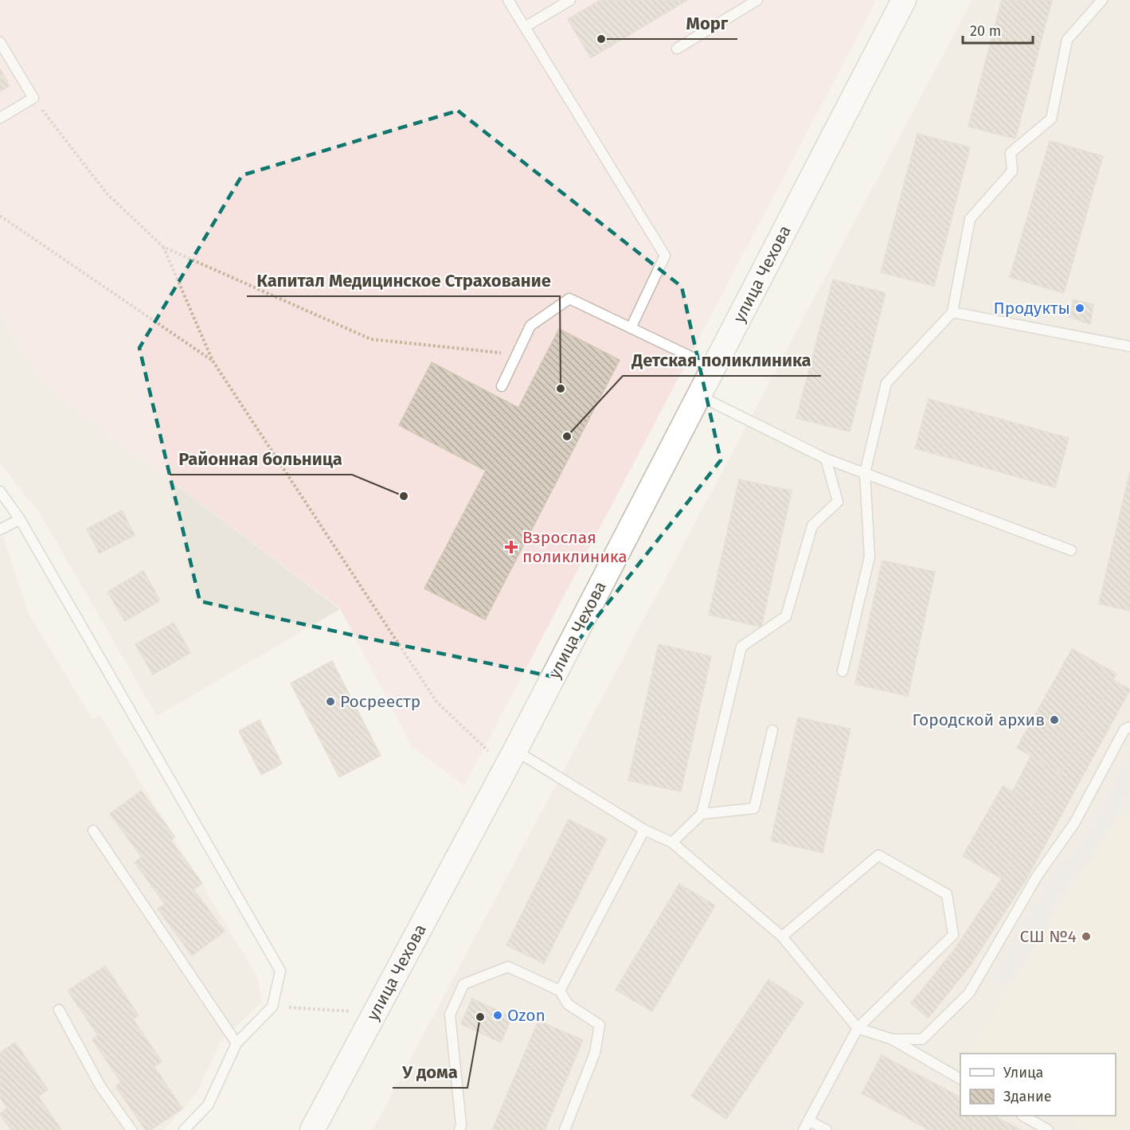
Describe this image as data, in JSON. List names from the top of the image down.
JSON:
{
  "streets": {
    "street": ["улица Чехова"]
  },
  "places": {
    "other": [
      "Морг",
      "Продукты",
      "Капитал Медицинское Страхование",
      "Детская поликлиника",
      "Районная больница",
      "Росреестр",
      "Городской архив",
      "СШ №4",
      "Ozon",
      "У дома"
    ],
    "health": ["Взрослая поликлиника"]
  },
  "legend": ["Улица", "Здание"],
  "scale_bar": "20 m"
}
